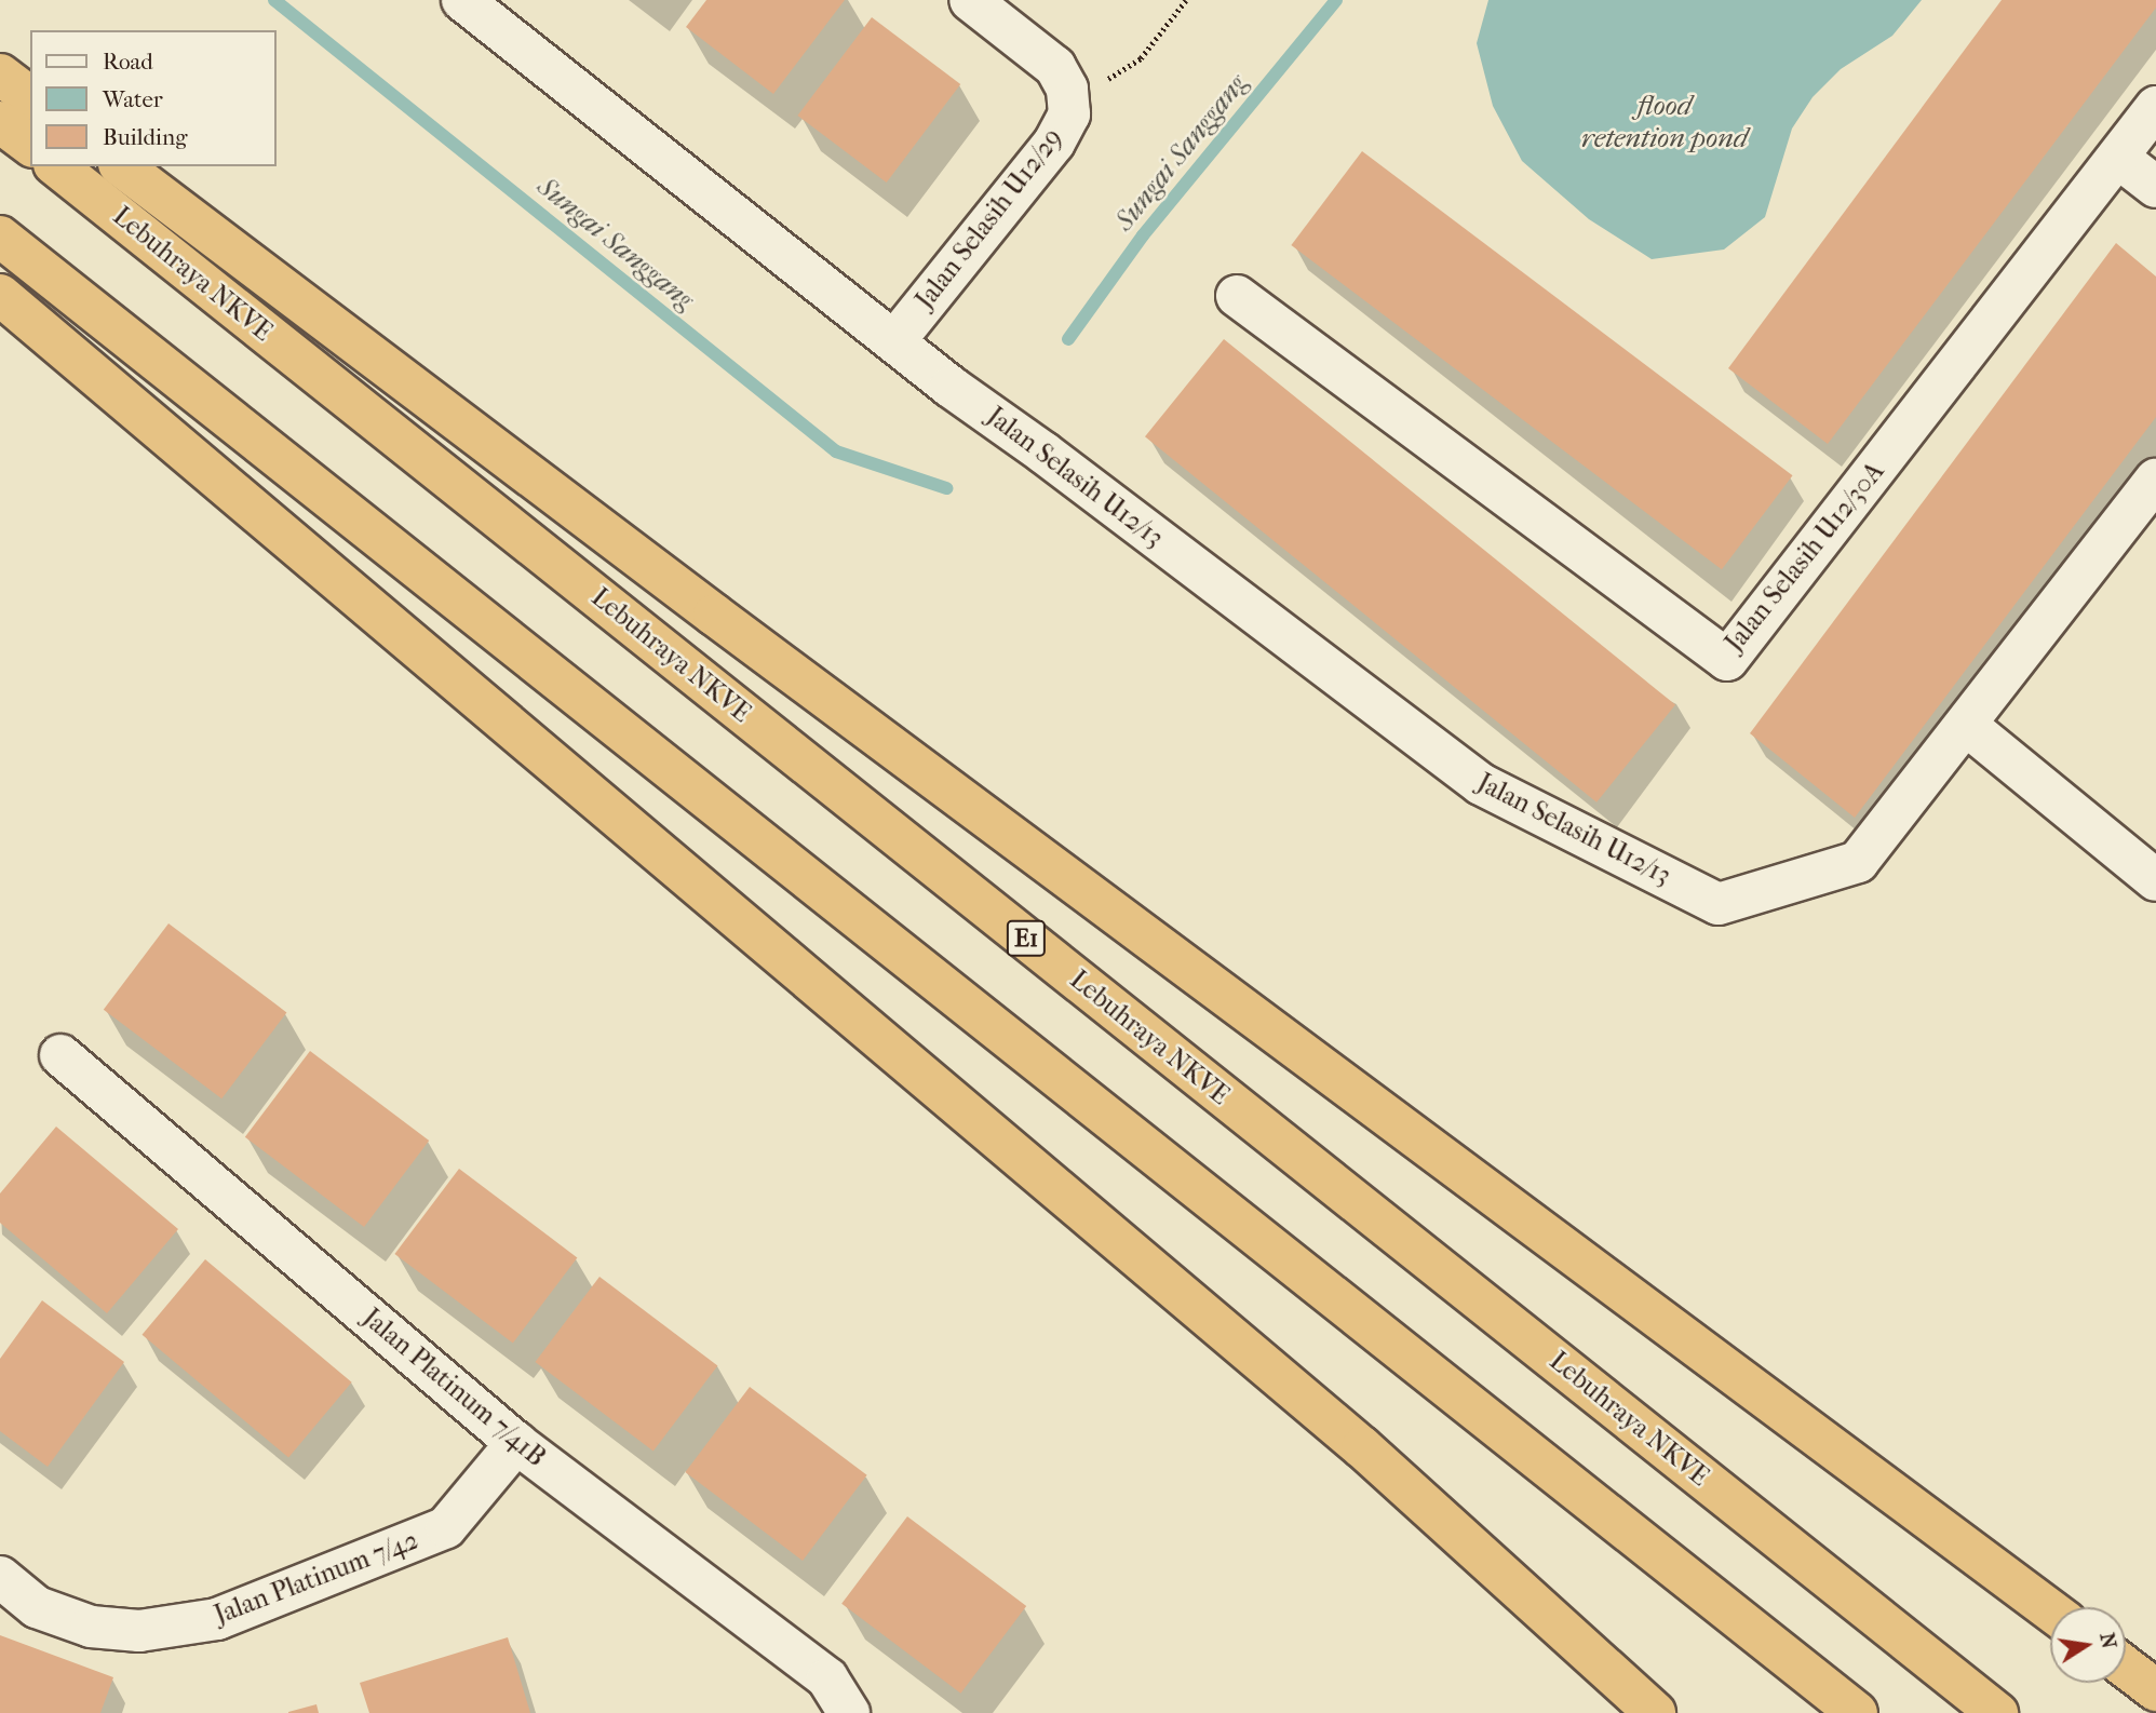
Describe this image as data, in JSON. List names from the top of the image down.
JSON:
{
  "streets": {
    "highway": ["Lebuhraya NKVE", "E1"],
    "street": [
      "Jalan Selasih U12/29",
      "Jalan Selasih U12/13",
      "Jalan Selasih U12/30A",
      "Jalan Platinum 7/41B",
      "Jalan Platinum 7/42"
    ]
  },
  "crossings": [
    ["Jalan Selasih U12/29", "Jalan Selasih U12/13"],
    ["Jalan Platinum 7/41B", "Jalan Platinum 7/42"]
  ],
  "water": ["flood retention pond", "Sungai Sanggang"],
  "legend": ["Road", "Water", "Building"],
  "north": "right"
}
